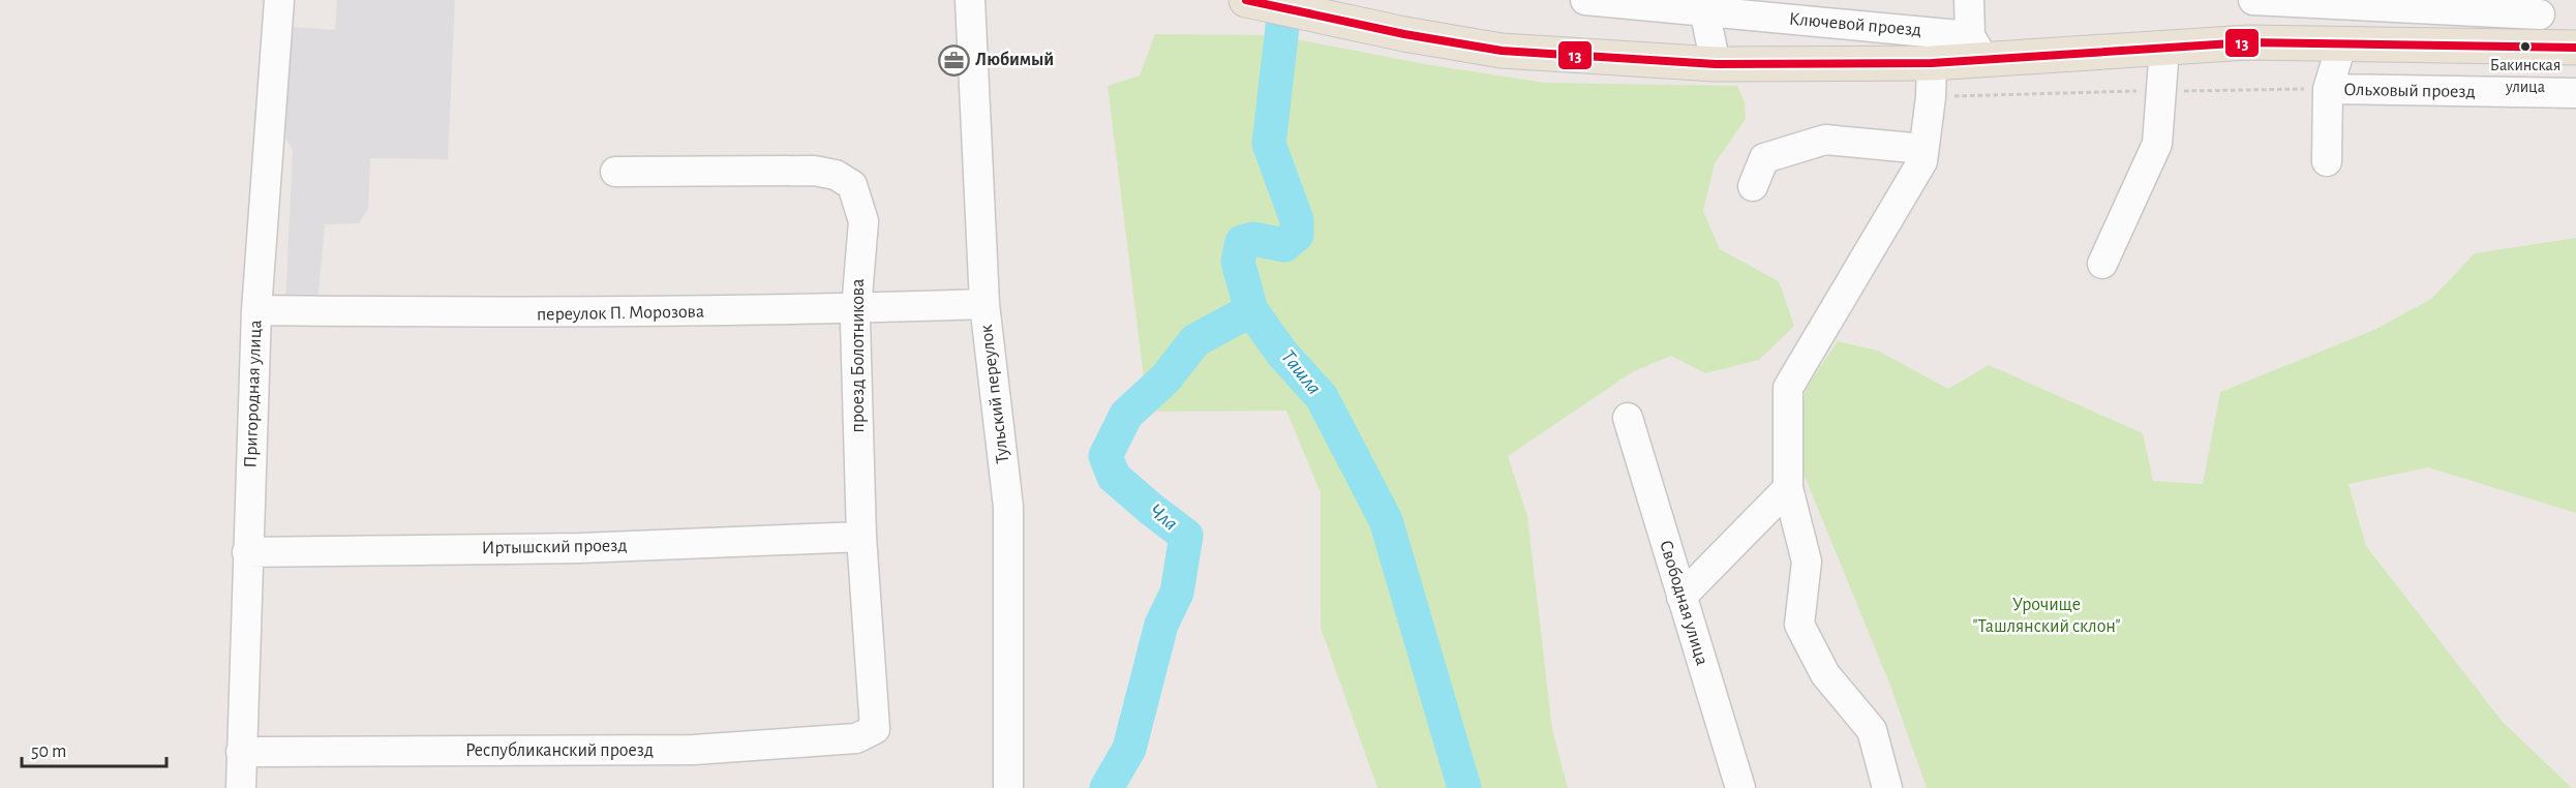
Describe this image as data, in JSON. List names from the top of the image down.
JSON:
{
  "streets": {
    "street": [
      "Ключевой проезд",
      "Ольховый проезд",
      "переулок П. Морозова",
      "проезд Болотникова",
      "Пригородная улица",
      "Тульский переулок",
      "Иртышский проезд",
      "Свободная улица",
      "Республиканский проезд"
    ]
  },
  "crossings": [
    ["переулок П. Морозова", "проезд Болотникова"],
    ["переулок П. Морозова", "Пригородная улица"],
    ["переулок П. Морозова", "Тульский переулок"],
    ["проезд Болотникова", "Иртышский проезд"],
    ["проезд Болотникова", "Республиканский проезд"],
    ["Пригородная улица", "Иртышский проезд"],
    ["Пригородная улица", "Республиканский проезд"]
  ],
  "water": ["Ташла", "Чла"],
  "parks": ["Урочище \"Ташлянский склон\""],
  "places": {
    "other": ["Бакинская улица"],
    "office": ["Любимый"]
  },
  "lines": ["transit line 13"],
  "scale_bar": "50 m"
}
